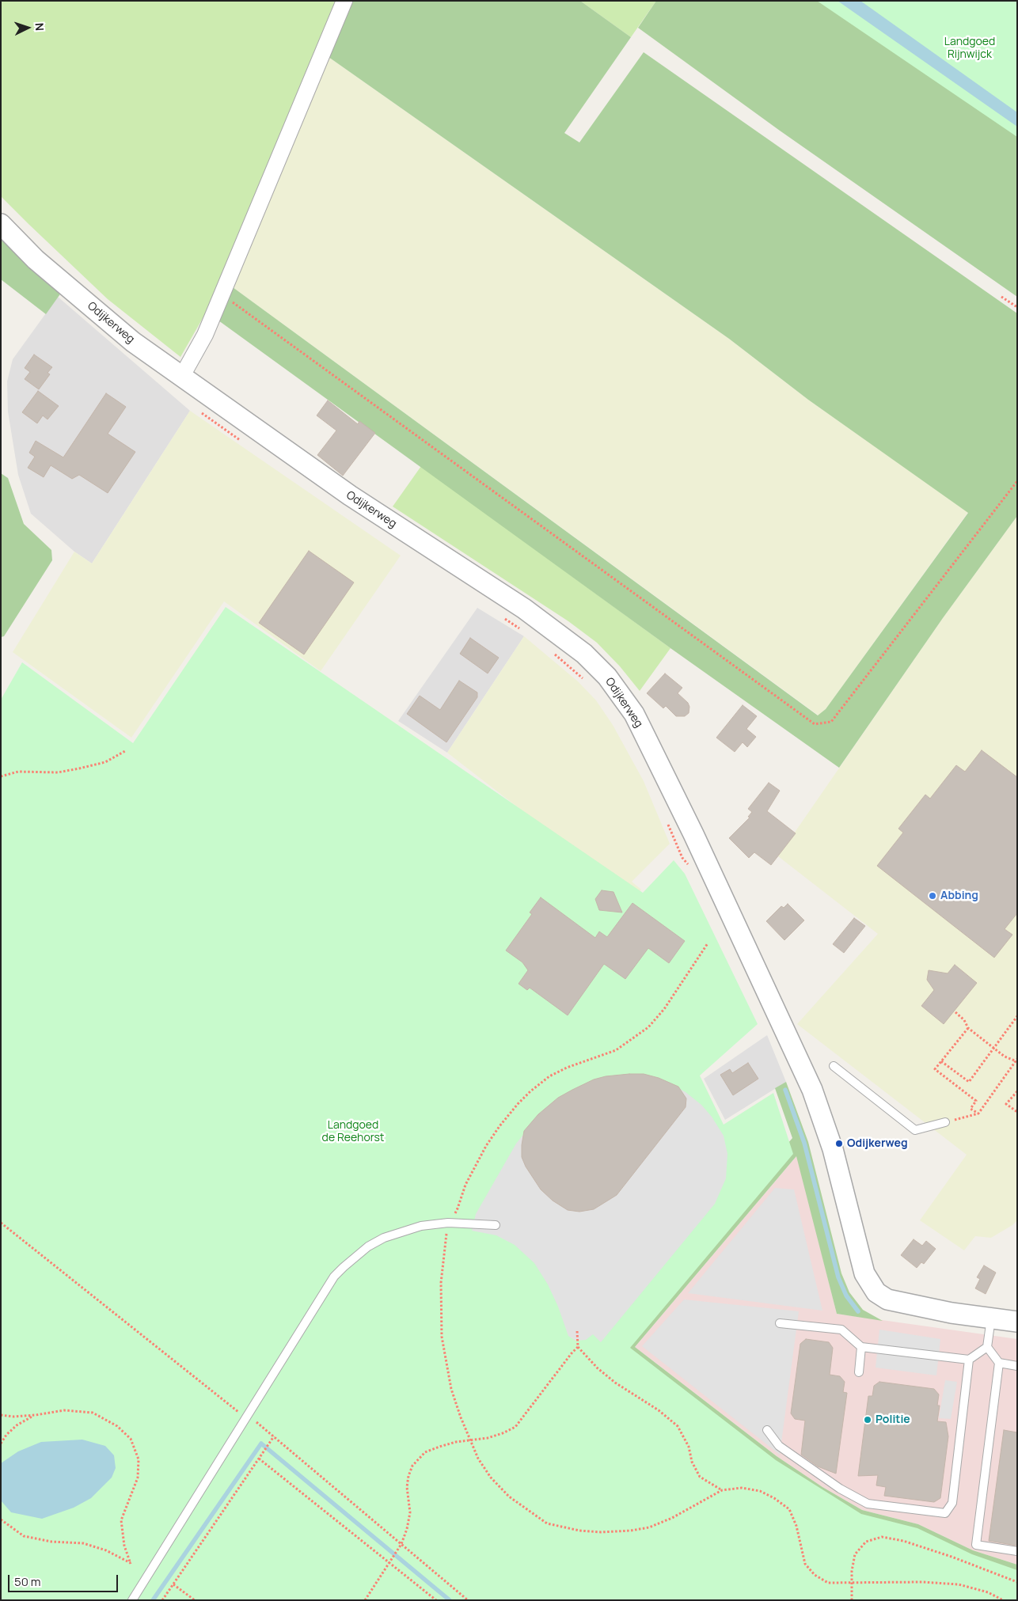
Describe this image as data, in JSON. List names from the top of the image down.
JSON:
{
  "streets": {
    "street": ["Odijkerweg"]
  },
  "parks": ["Landgoed Rijnwijck", "Landgoed de Reehorst"],
  "places": ["Abbing", "Odijkerweg", "Politie"],
  "scale_bar": "50 m",
  "north": "right"
}
